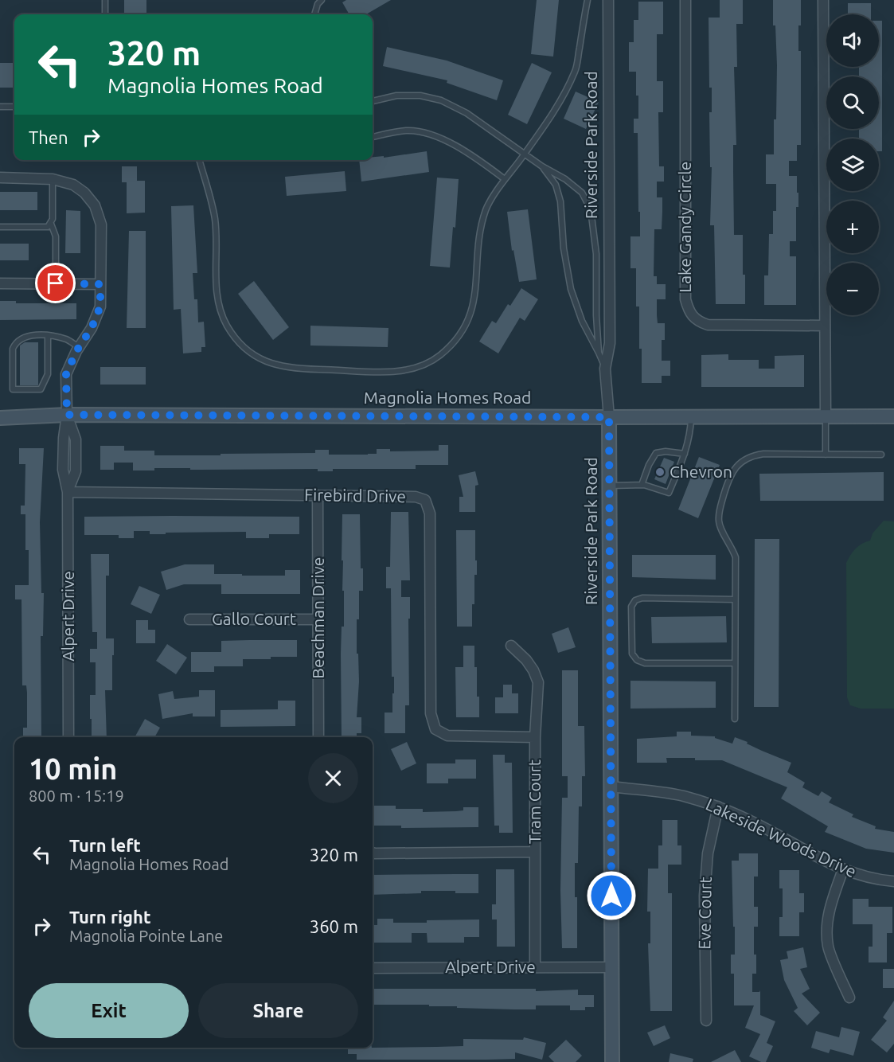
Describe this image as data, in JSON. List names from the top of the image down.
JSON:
{
  "streets": {
    "street": [
      "Riverside Park Road",
      "Lake Gandy Circle",
      "Magnolia Homes Road",
      "Firebird Drive",
      "Alpert Drive",
      "Beachman Drive",
      "Gallo Court",
      "Tram Court",
      "Lakeside Woods Drive",
      "Eve Court"
    ]
  },
  "crossings": [
    ["Riverside Park Road", "Magnolia Homes Road"],
    ["Riverside Park Road", "Alpert Drive"],
    ["Riverside Park Road", "Lakeside Woods Drive"],
    ["Magnolia Homes Road", "Alpert Drive"],
    ["Firebird Drive", "Alpert Drive"],
    ["Firebird Drive", "Beachman Drive"],
    ["Firebird Drive", "Tram Court"],
    ["Alpert Drive", "Tram Court"],
    ["Beachman Drive", "Gallo Court"],
    ["Lakeside Woods Drive", "Eve Court"]
  ],
  "places": ["Chevron"],
  "page": {
    "map_buttons": ["+", "−"],
    "turn": ["320 m", "Magnolia Homes Road"],
    "then": "Then",
    "heading": ["10 min", "800 m · 15:19"],
    "list": [
      {
        "name": "Turn left",
        "note": "Magnolia Homes Road",
        "value": "320 m"
      },
      {
        "name": "Turn right",
        "note": "Magnolia Pointe Lane",
        "value": "360 m"
      }
    ],
    "buttons": ["Exit", "Share"]
  }
}
